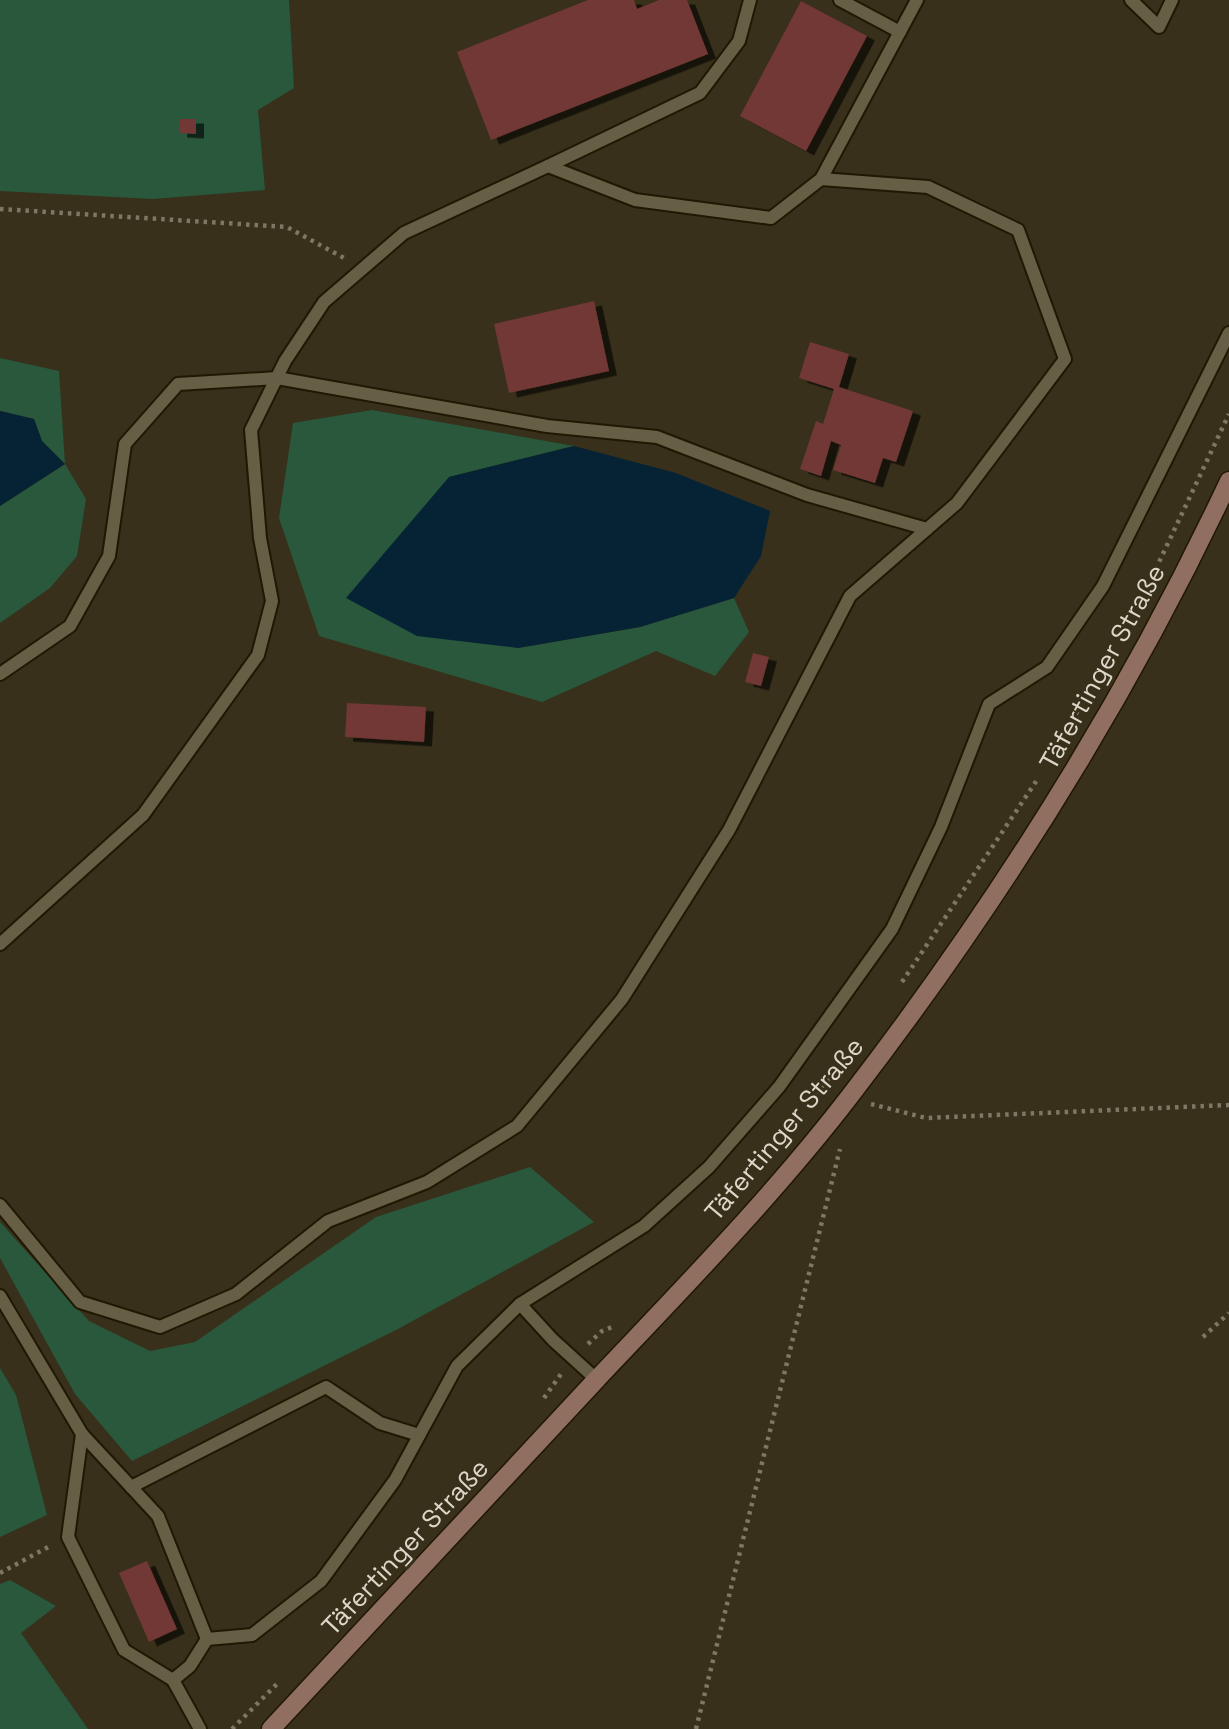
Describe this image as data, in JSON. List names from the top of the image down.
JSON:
{
  "streets": {
    "street": ["Täfertinger Straße"]
  }
}
